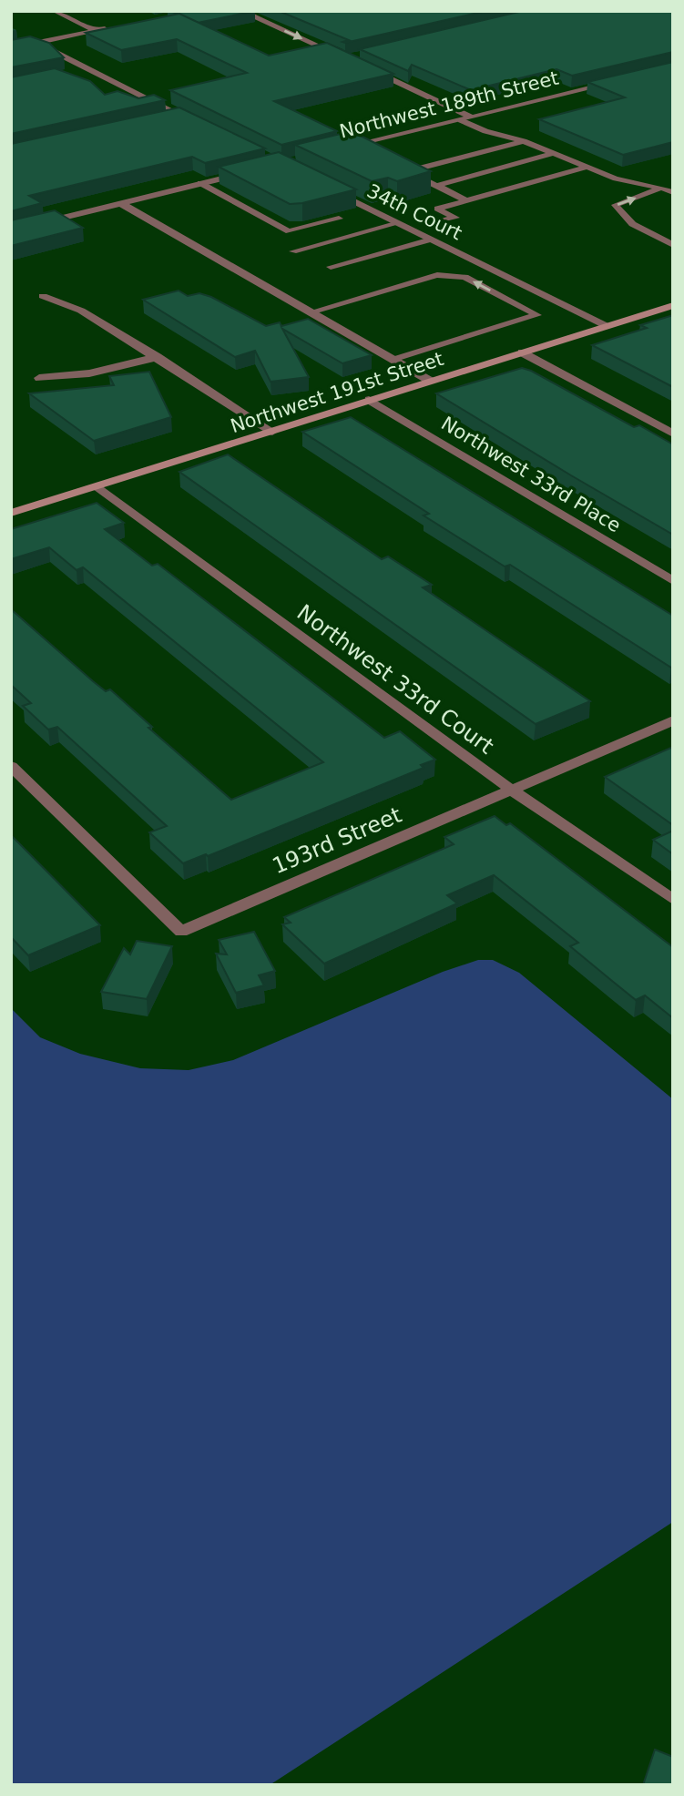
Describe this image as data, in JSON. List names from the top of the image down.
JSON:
{
  "streets": {
    "street": [
      "Northwest 189th Street",
      "34th Court",
      "Northwest 191st Street",
      "Northwest 33rd Place",
      "Northwest 33rd Court",
      "193rd Street"
    ]
  },
  "crossings": [
    ["34th Court", "Northwest 191st Street"],
    ["Northwest 191st Street", "Northwest 33rd Place"],
    ["Northwest 191st Street", "Northwest 33rd Court"],
    ["Northwest 33rd Court", "193rd Street"]
  ]
}
